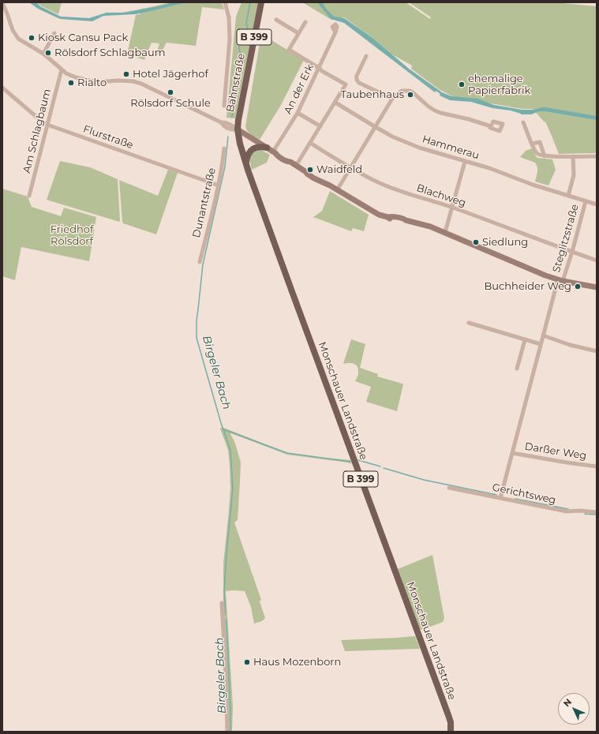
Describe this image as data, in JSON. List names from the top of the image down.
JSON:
{
  "streets": {
    "main road": ["B 399", "Bahnstraße", "Monschauer Landstraße"],
    "street": [
      "An der Erk",
      "Am Schlagbaum",
      "Flurstraße",
      "Hammerau",
      "Blachweg",
      "Dunantstraße",
      "Steglitzstraße",
      "Darßer Weg",
      "Gerichtsweg"
    ]
  },
  "crossings": [
    ["Bahnstraße", "Monschauer Landstraße"],
    ["Am Schlagbaum", "Flurstraße"],
    ["Flurstraße", "Dunantstraße"],
    ["Hammerau", "Steglitzstraße"],
    ["Blachweg", "Steglitzstraße"]
  ],
  "water": ["Birgeler Bach"],
  "parks": ["Friedhof Rölsdorf"],
  "places": [
    "Kiosk Cansu Pack",
    "Rölsdorf Schlagbaum",
    "Hotel Jägerhof",
    "Rialto",
    "ehemalige Papierfabrik",
    "Rölsdorf Schule",
    "Taubenhaus",
    "Waidfeld",
    "Siedlung",
    "Buchheider Weg",
    "Haus Mozenborn"
  ],
  "north": "top left"
}
